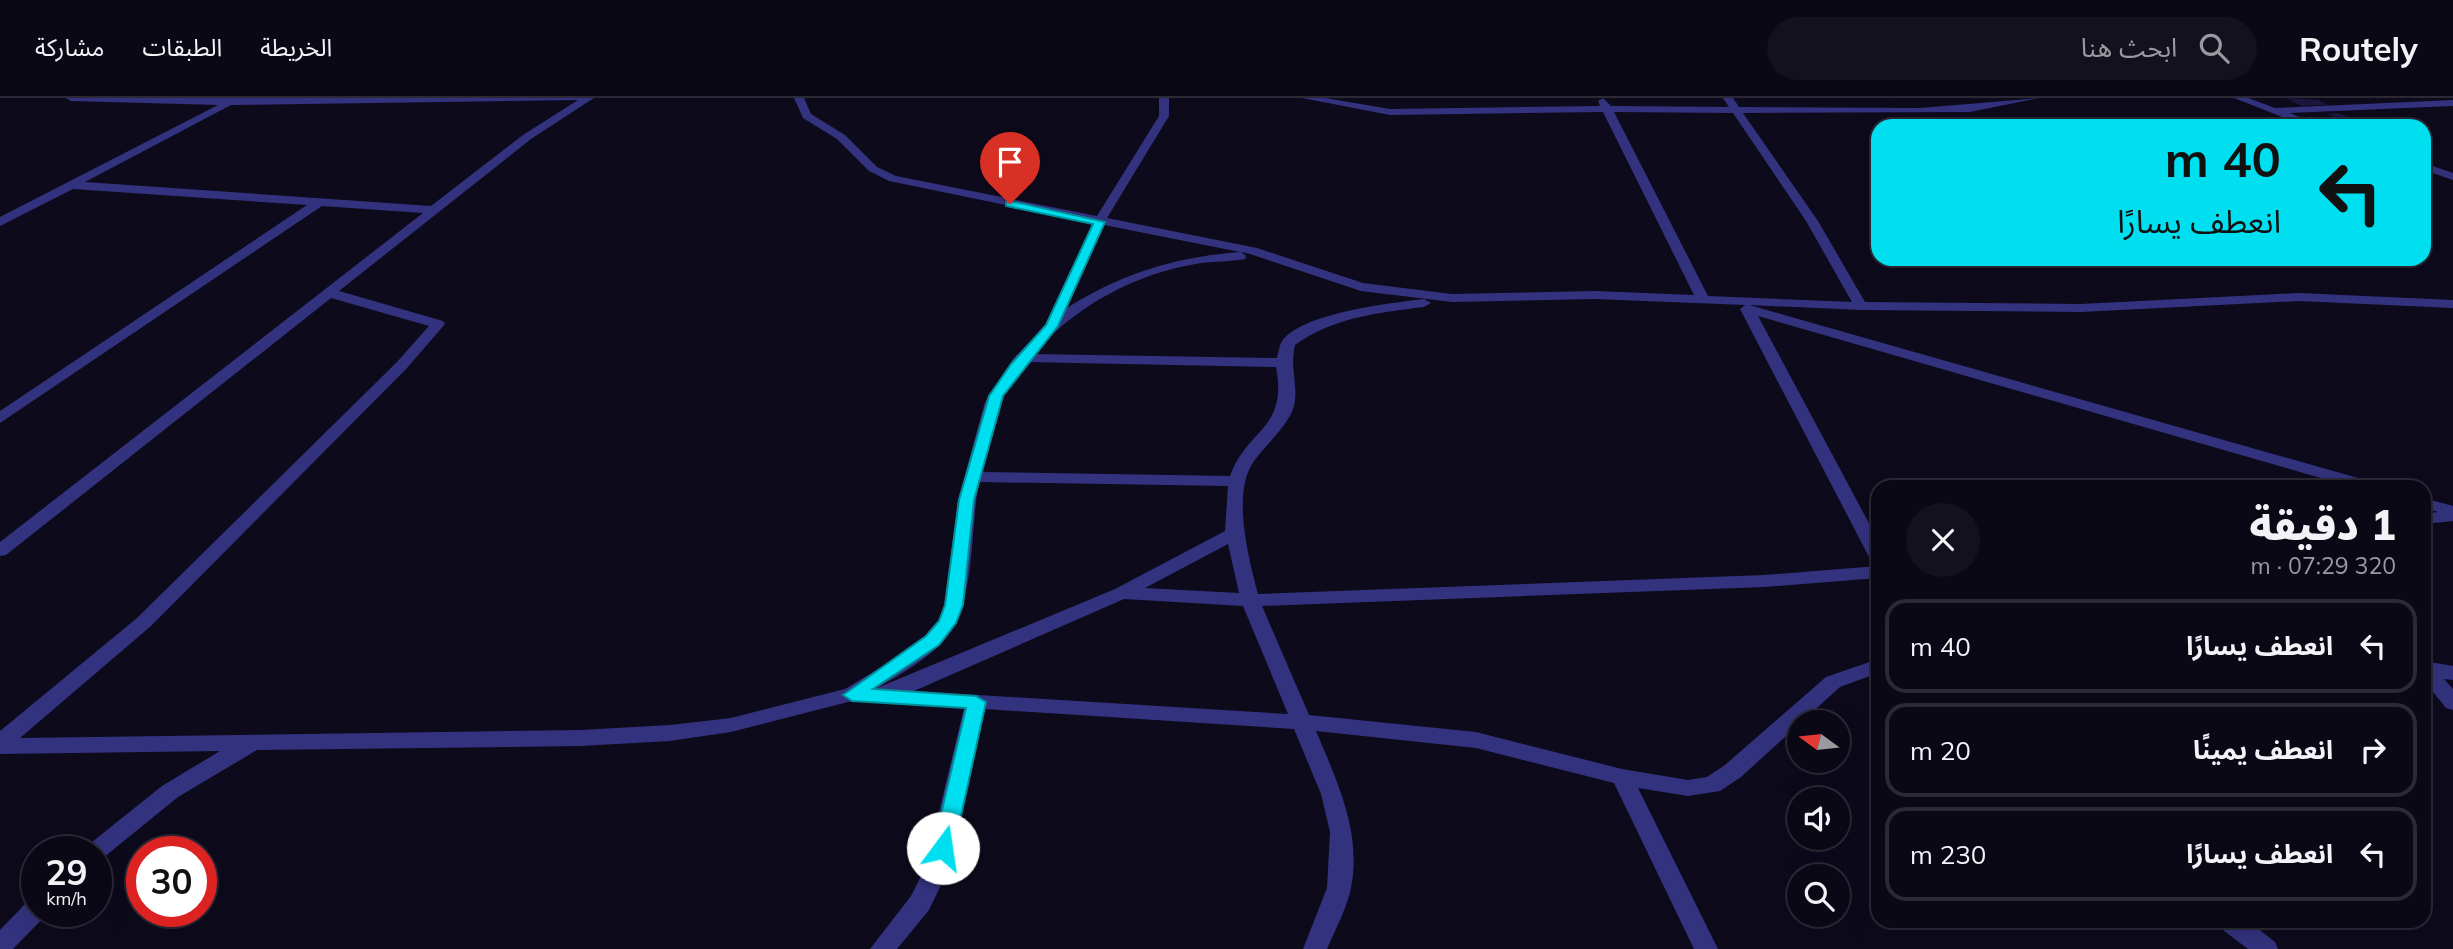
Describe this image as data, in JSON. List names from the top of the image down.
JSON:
{
  "north": "left",
  "page": {
    "header": "Routely",
    "search": "ابحث هنا",
    "nav": ["الخريطة", "الطبقات", "مشاركة"],
    "turn": ["40 m", "انعطف يسارًا"],
    "heading": ["1 دقيقة", "320 m · 07:29"],
    "list": [
      {
        "name": "انعطف يسارًا",
        "value": "40 m"
      },
      {
        "name": "انعطف يمينًا",
        "value": "20 m"
      },
      {
        "name": "انعطف يسارًا",
        "value": "230 m"
      }
    ],
    "speed": "29 km/h",
    "limit": "30"
  }
}
